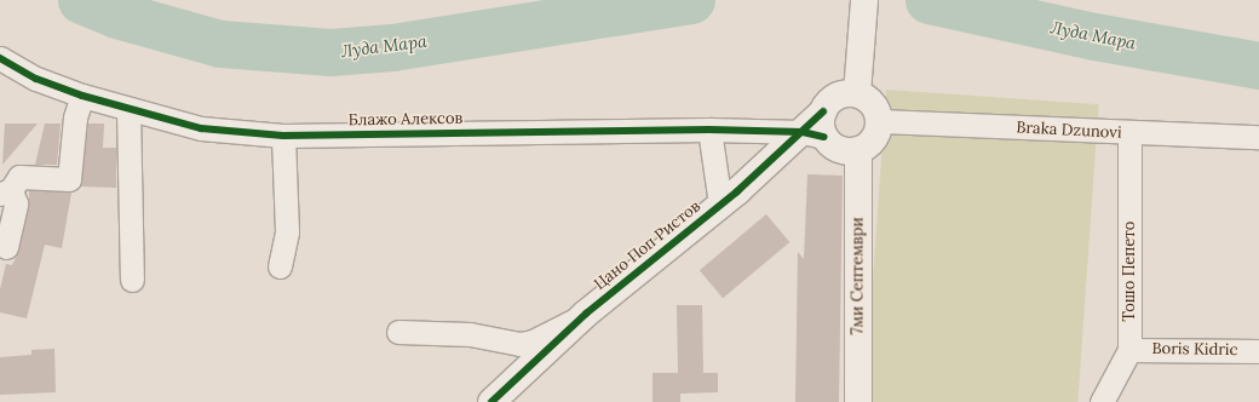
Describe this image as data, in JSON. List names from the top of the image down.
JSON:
{
  "streets": {
    "street": [
      "Блажо Алексов",
      "Braka Dzunovi",
      "Цано Поп Ристов",
      "Тошо Пепето",
      "7ми Септември",
      "Boris Kidric"
    ]
  },
  "crossings": [
    ["Блажо Алексов", "Braka Dzunovi"],
    ["Блажо Алексов", "Цано Поп Ристов"],
    ["Блажо Алексов", "7ми Септември"],
    ["Braka Dzunovi", "Цано Поп Ристов"],
    ["Braka Dzunovi", "Тошо Пепето"],
    ["Braka Dzunovi", "7ми Септември"],
    ["Цано Поп Ристов", "7ми Септември"],
    ["Тошо Пепето", "Boris Kidric"]
  ],
  "water": ["Луда Мара"]
}
